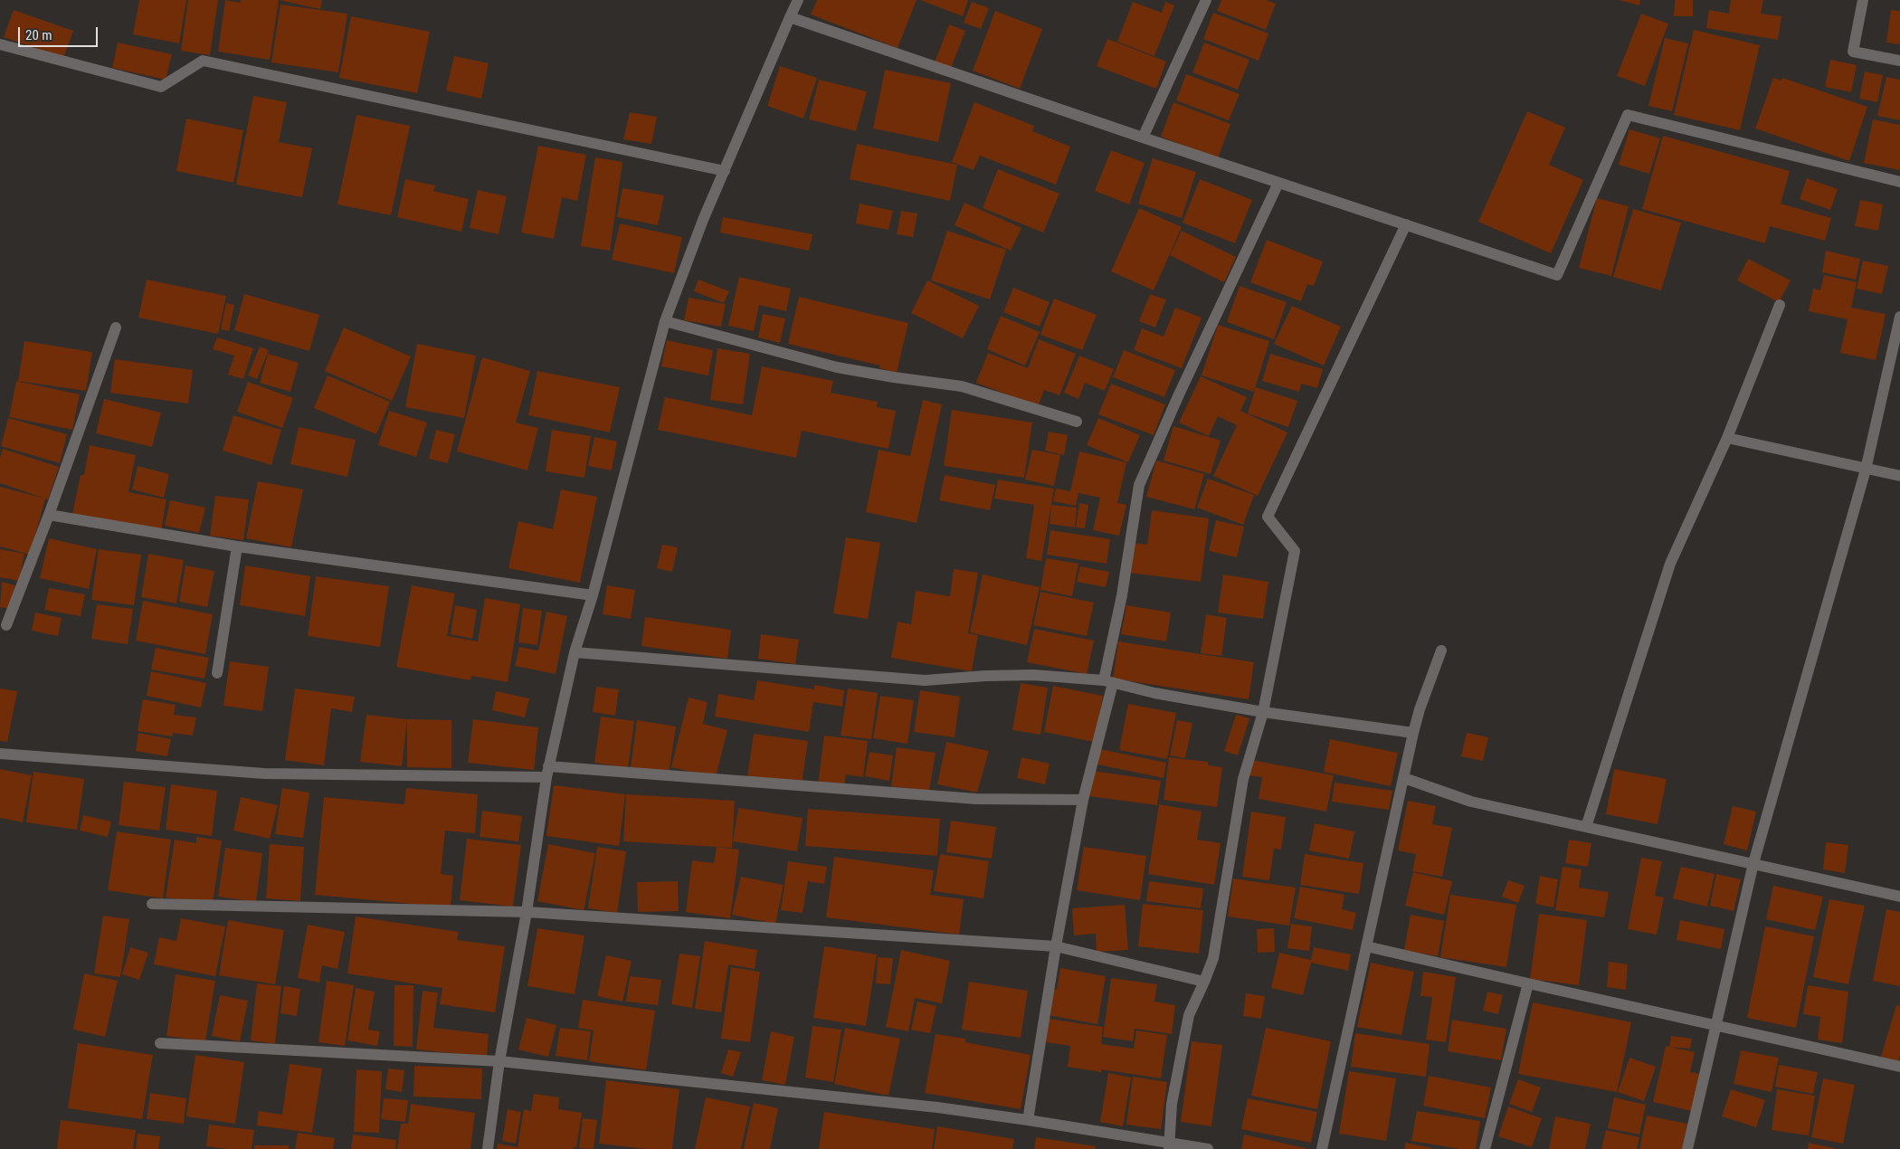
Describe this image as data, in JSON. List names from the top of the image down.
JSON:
{
  "scale_bar": "20 m"
}
